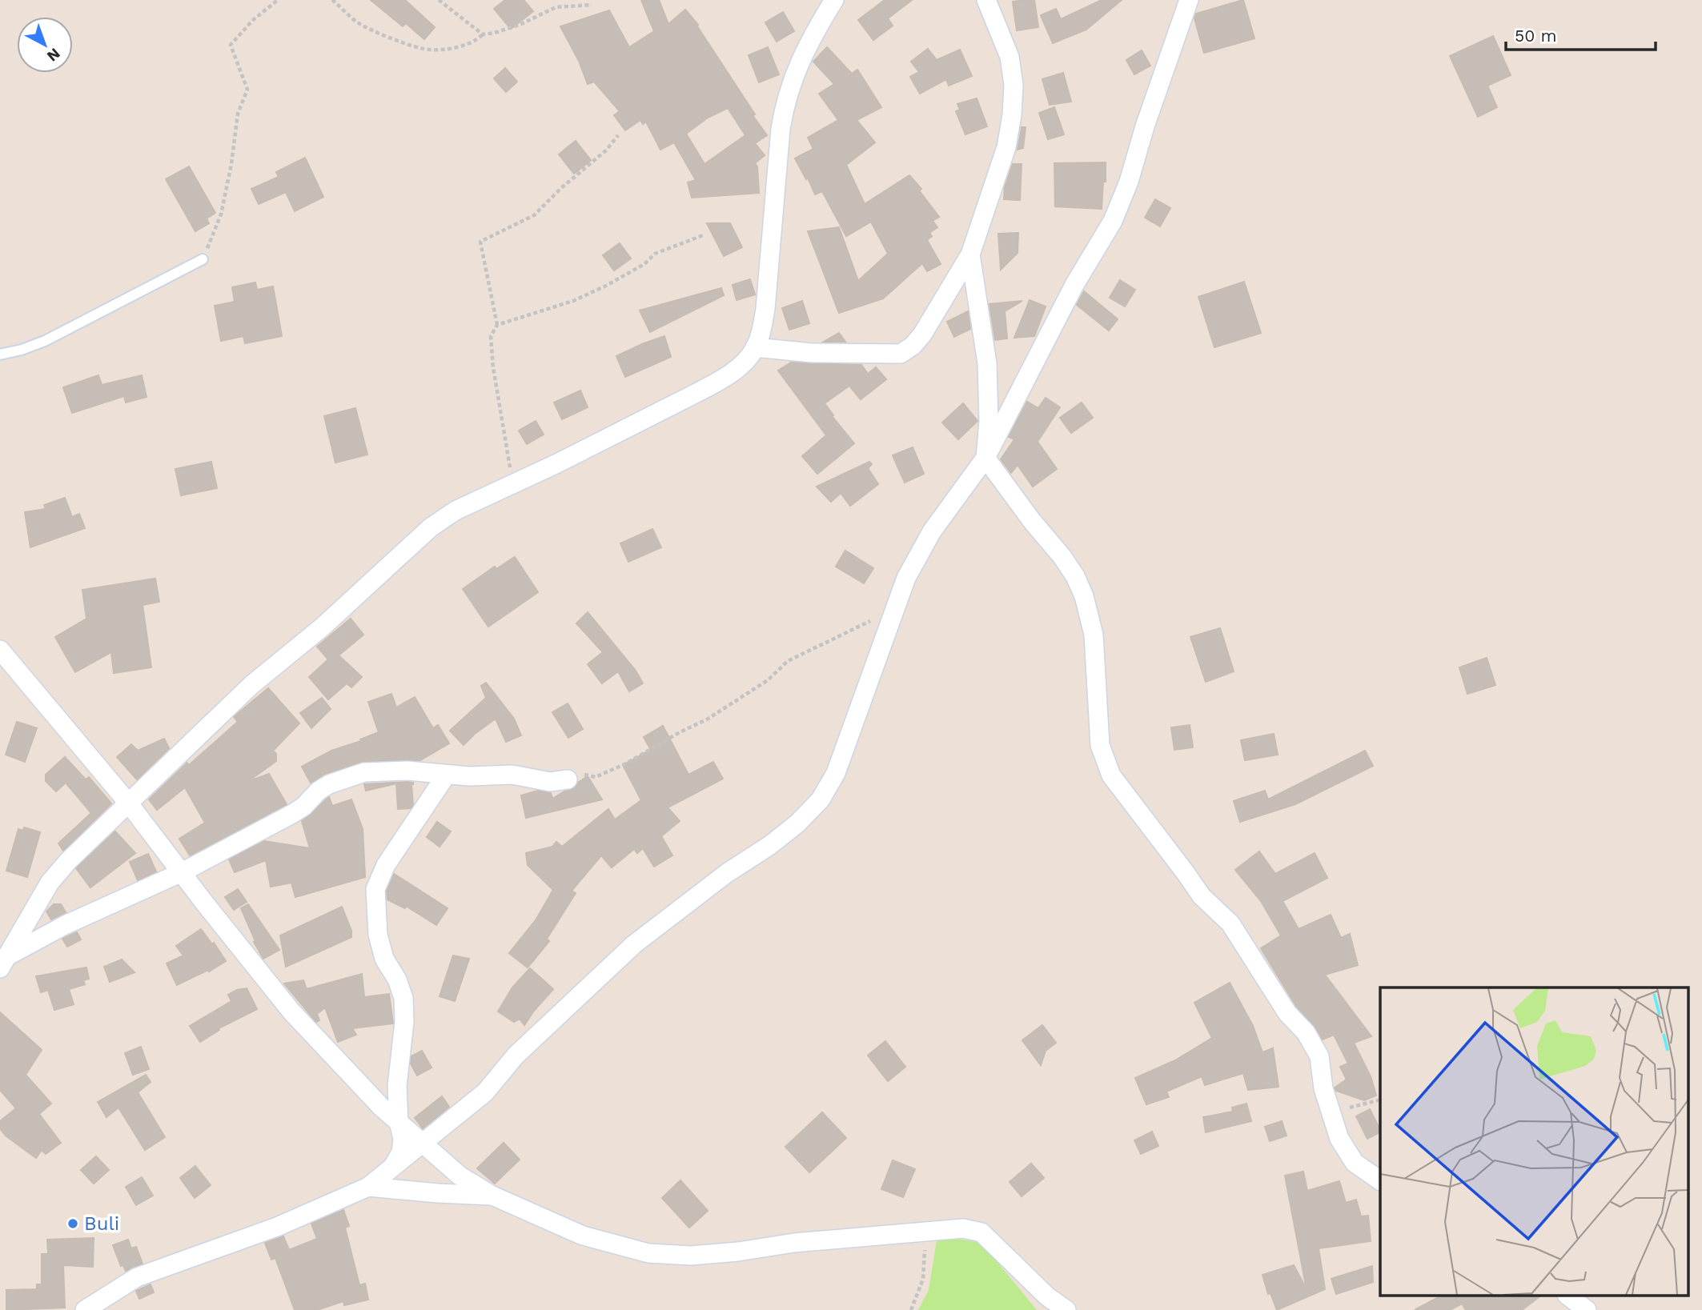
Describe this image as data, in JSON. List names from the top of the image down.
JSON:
{
  "places": ["Buli"],
  "scale_bar": "50 m",
  "north": "bottom right"
}
